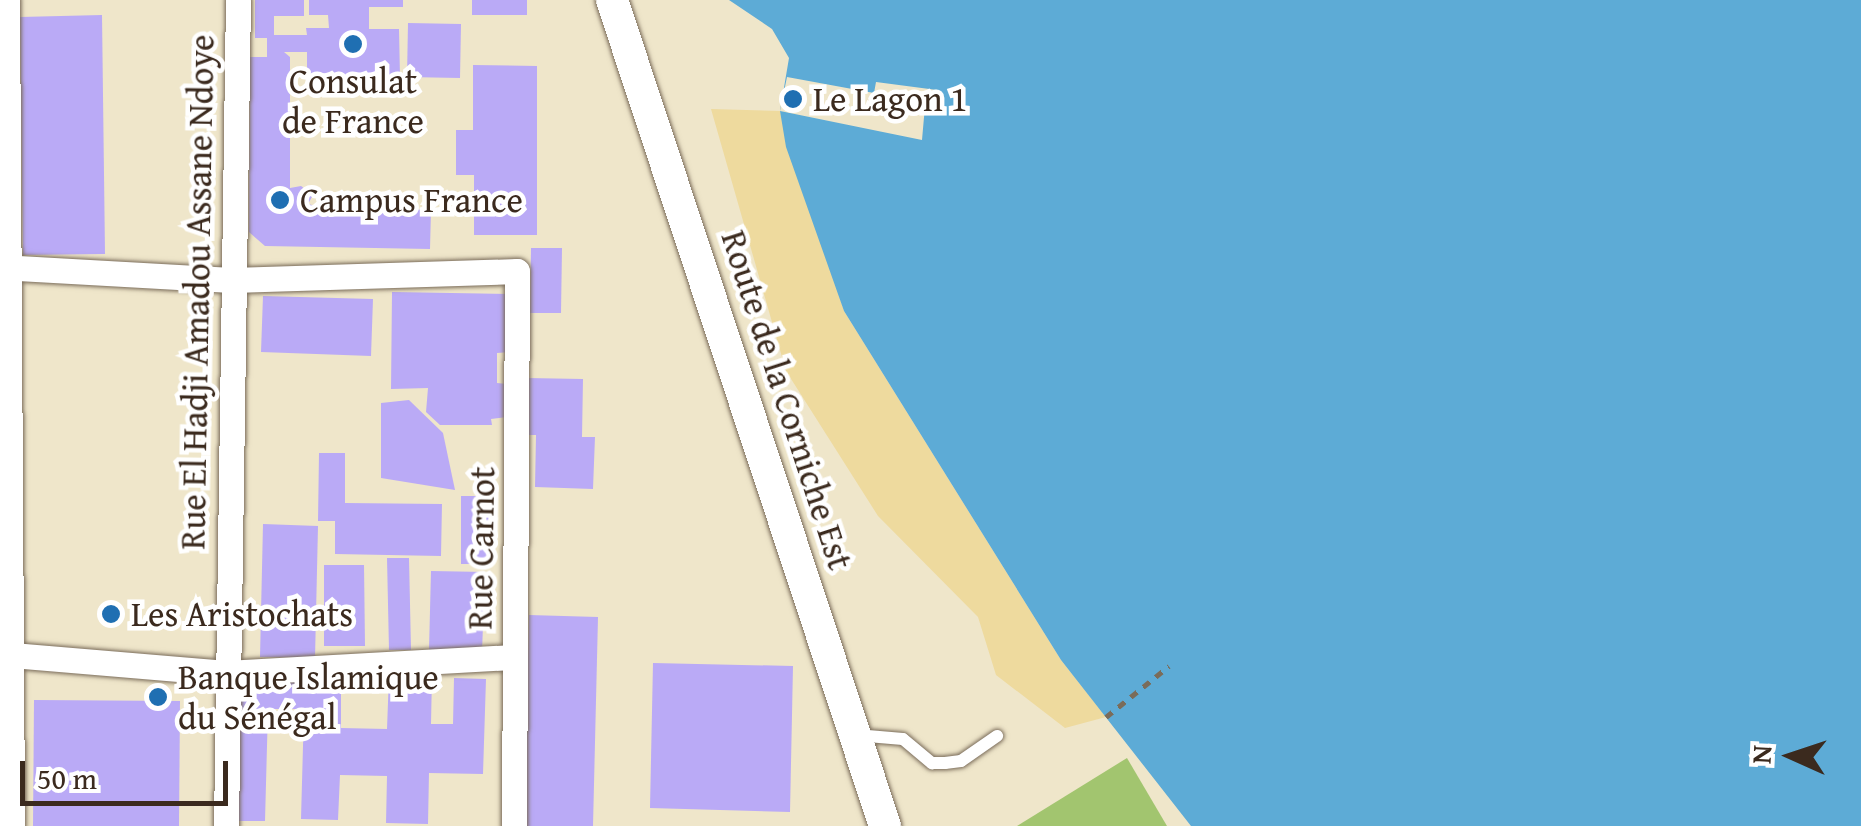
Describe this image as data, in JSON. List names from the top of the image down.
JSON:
{
  "streets": {
    "street": ["Rue El Hadji Amadou Assane Ndoye", "Route de la Corniche Est", "Rue Carnot"]
  },
  "crossings": [
    ["Rue El Hadji Amadou Assane Ndoye", "Rue Carnot"]
  ],
  "places": [
    "Consulat de France",
    "Le Lagon 1",
    "Campus France",
    "Les Aristochats",
    "Banque Islamique du Sénégal"
  ],
  "scale_bar": "50 m",
  "north": "left"
}
